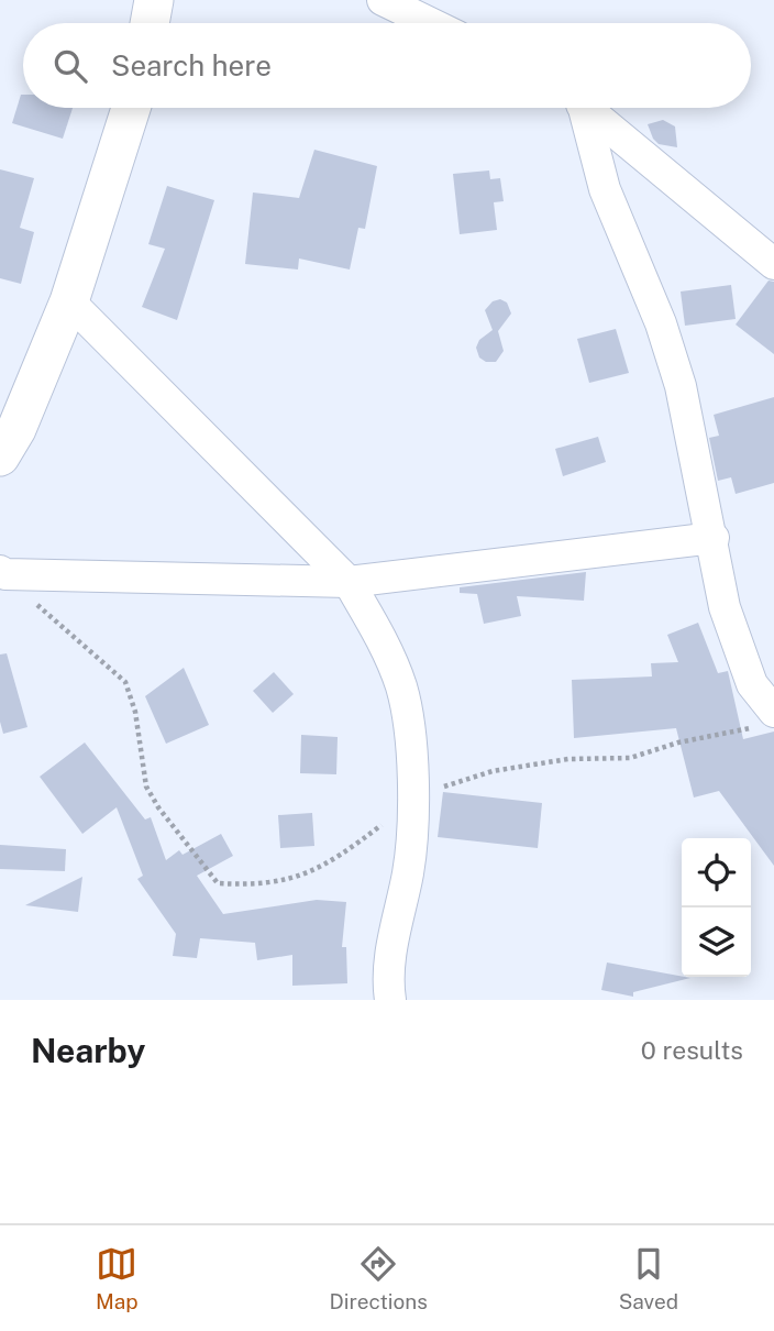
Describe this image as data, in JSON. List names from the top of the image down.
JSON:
{
  "page": {
    "search": "Search here",
    "heading": ["Nearby", "0 results"],
    "nav": ["Map", "Directions", "Saved"]
  }
}
